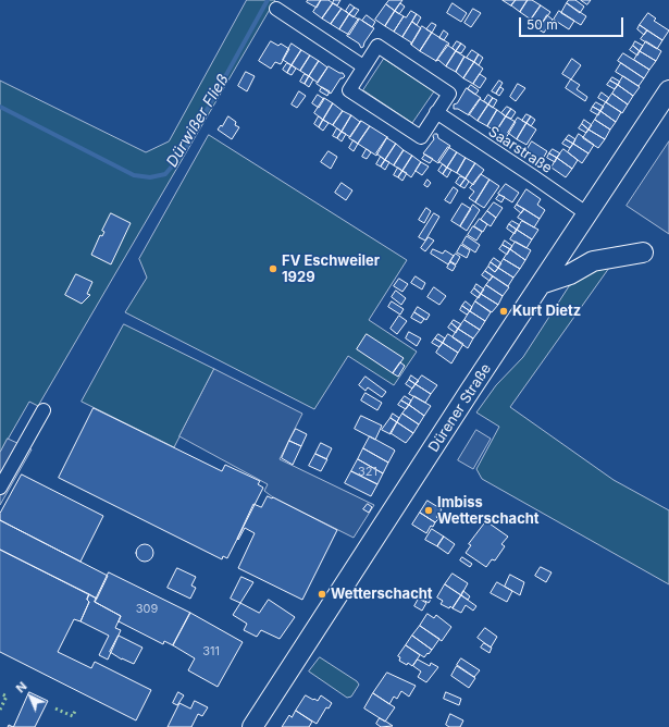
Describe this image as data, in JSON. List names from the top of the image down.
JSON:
{
  "streets": {
    "main road": ["Dürener Straße"],
    "street": ["Saarstraße"]
  },
  "crossings": [
    ["Saarstraße", "Dürener Straße"]
  ],
  "water": ["Dürwißer Fließ"],
  "places": [
    "FV Eschweiler 1929",
    "Kurt Dietz",
    "Imbiss Wetterschacht",
    "Wetterschacht"
  ],
  "house_numbers": ["321", "309", "311"],
  "scale_bar": "50 m",
  "north": "top left"
}
